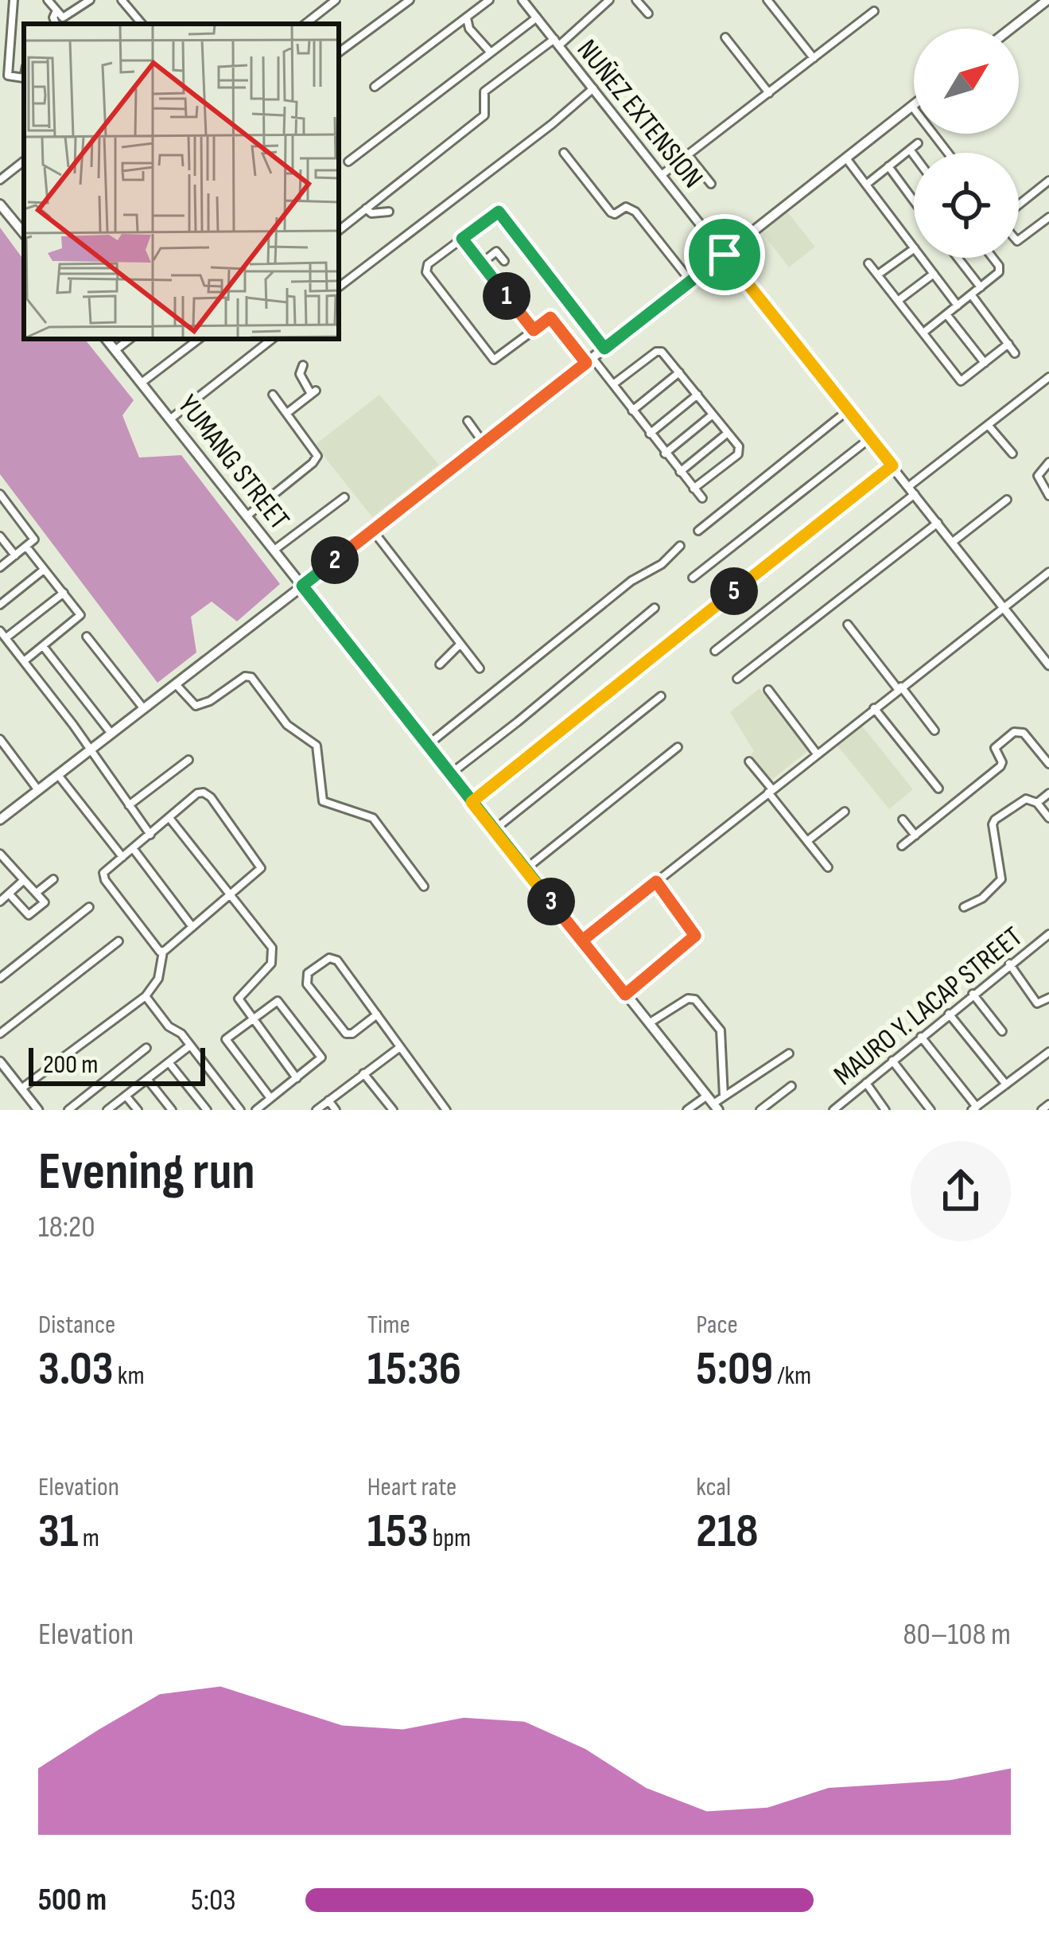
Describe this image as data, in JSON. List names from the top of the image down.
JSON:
{
  "streets": {
    "main road": ["YUMANG STREET"],
    "street": ["NUÑEZ EXTENSION", "MAURO Y. LACAP STREET"]
  },
  "scale_bar": "200 m",
  "north": "top right",
  "page": {
    "pins": [
      "1",
      "2",
      "5",
      "3"
    ],
    "scale": "200 m",
    "heading": ["Evening run", "18:20"],
    "stats": [
      ["Distance", "3.03 km"],
      ["Time", "15:36"],
      ["Pace", "5:09 /km"],
      ["Elevation", "31 m"],
      ["Heart rate", "153 bpm"],
      ["kcal", "218"]
    ],
    "chart": ["Elevation", "80–108 m"],
    "list": [
      {
        "name": "500 m",
        "note": "5:03"
      }
    ]
  }
}
